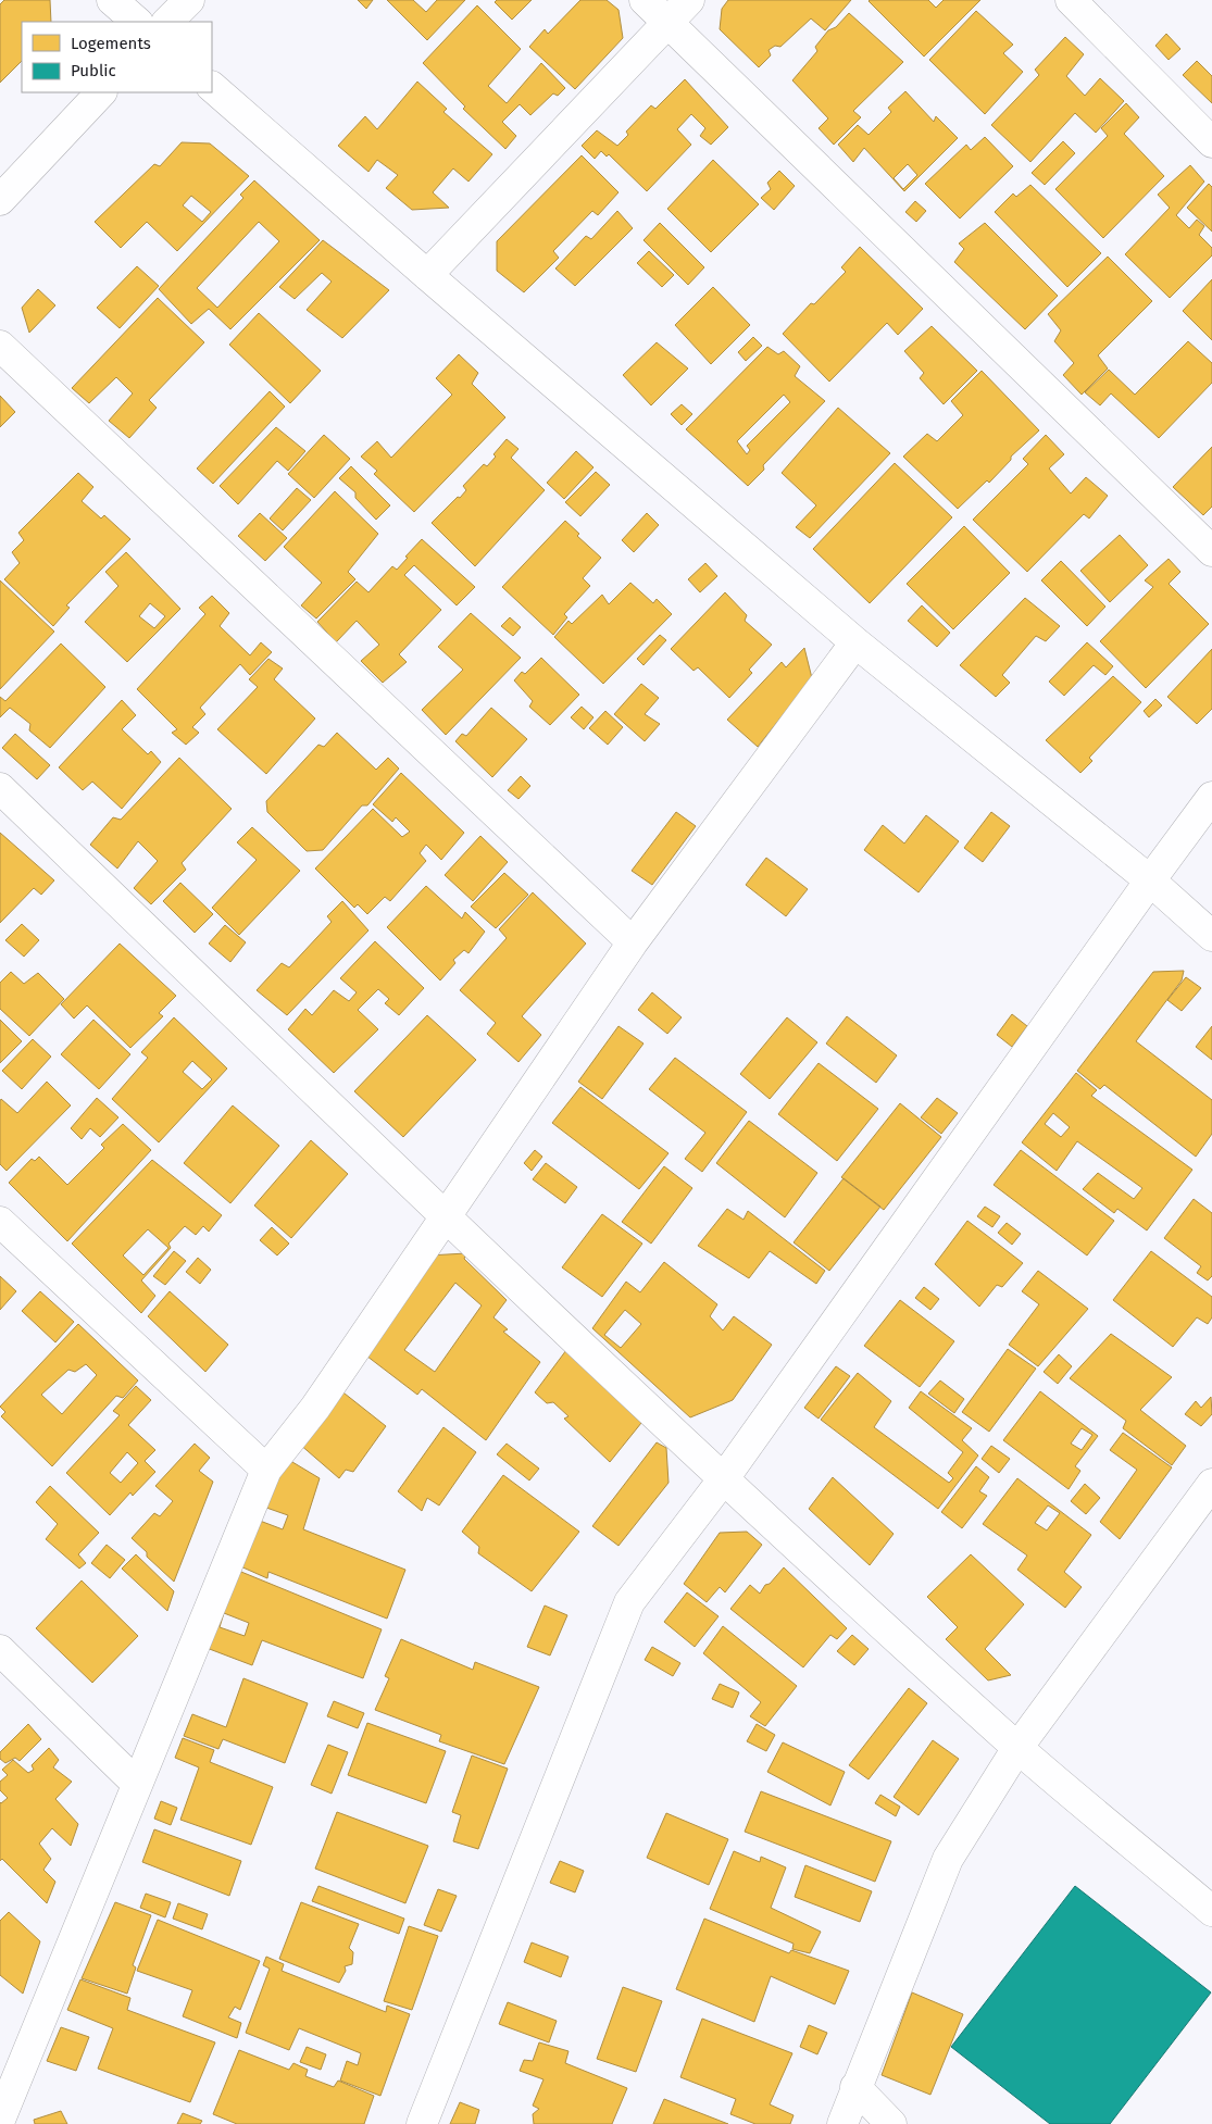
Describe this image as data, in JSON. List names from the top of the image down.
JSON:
{
  "legend": ["Logements", "Public"]
}
